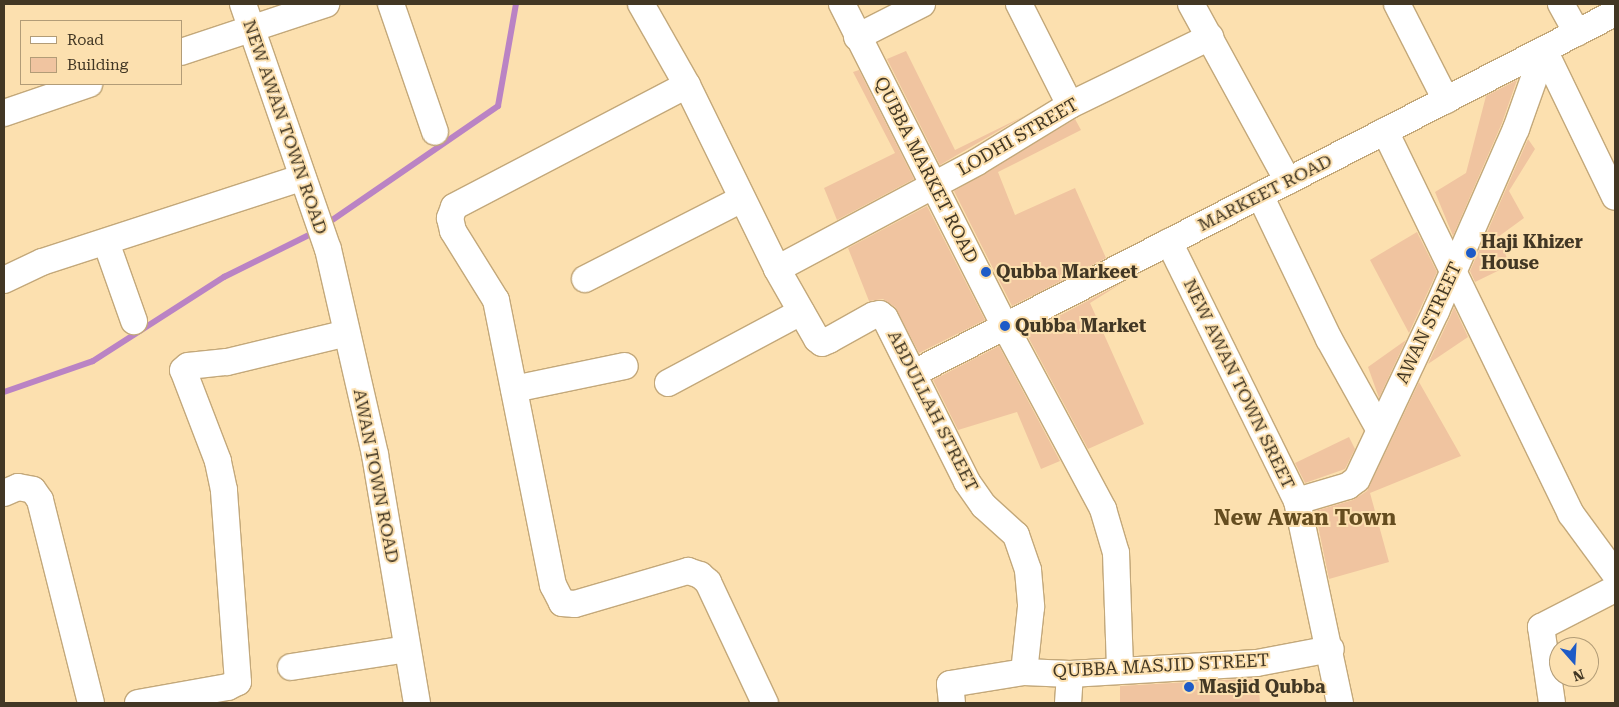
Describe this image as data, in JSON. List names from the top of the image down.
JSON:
{
  "streets": {
    "street": [
      "NEW AWAN TOWN ROAD",
      "LODHI STREET",
      "QUBBA MARKET ROAD",
      "MARKEET ROAD",
      "AWAN STREET",
      "NEW AWAN TOWN SREET",
      "ABDULLAH STREET",
      "AWAN TOWN ROAD",
      "QUBBA MASJID STREET"
    ]
  },
  "crossings": [
    ["NEW AWAN TOWN ROAD", "AWAN TOWN ROAD"],
    ["LODHI STREET", "QUBBA MARKET ROAD"],
    ["LODHI STREET", "ABDULLAH STREET"],
    ["QUBBA MARKET ROAD", "MARKEET ROAD"],
    ["QUBBA MARKET ROAD", "QUBBA MASJID STREET"],
    ["MARKEET ROAD", "AWAN STREET"],
    ["MARKEET ROAD", "NEW AWAN TOWN SREET"],
    ["MARKEET ROAD", "ABDULLAH STREET"],
    ["AWAN STREET", "NEW AWAN TOWN SREET"],
    ["NEW AWAN TOWN SREET", "QUBBA MASJID STREET"],
    ["ABDULLAH STREET", "QUBBA MASJID STREET"]
  ],
  "districts": ["New Awan Town"],
  "places": [
    "Haji Khizer House",
    "Qubba Markeet",
    "Qubba Market",
    "Masjid Qubba"
  ],
  "legend": ["Road", "Building"],
  "north": "bottom"
}
